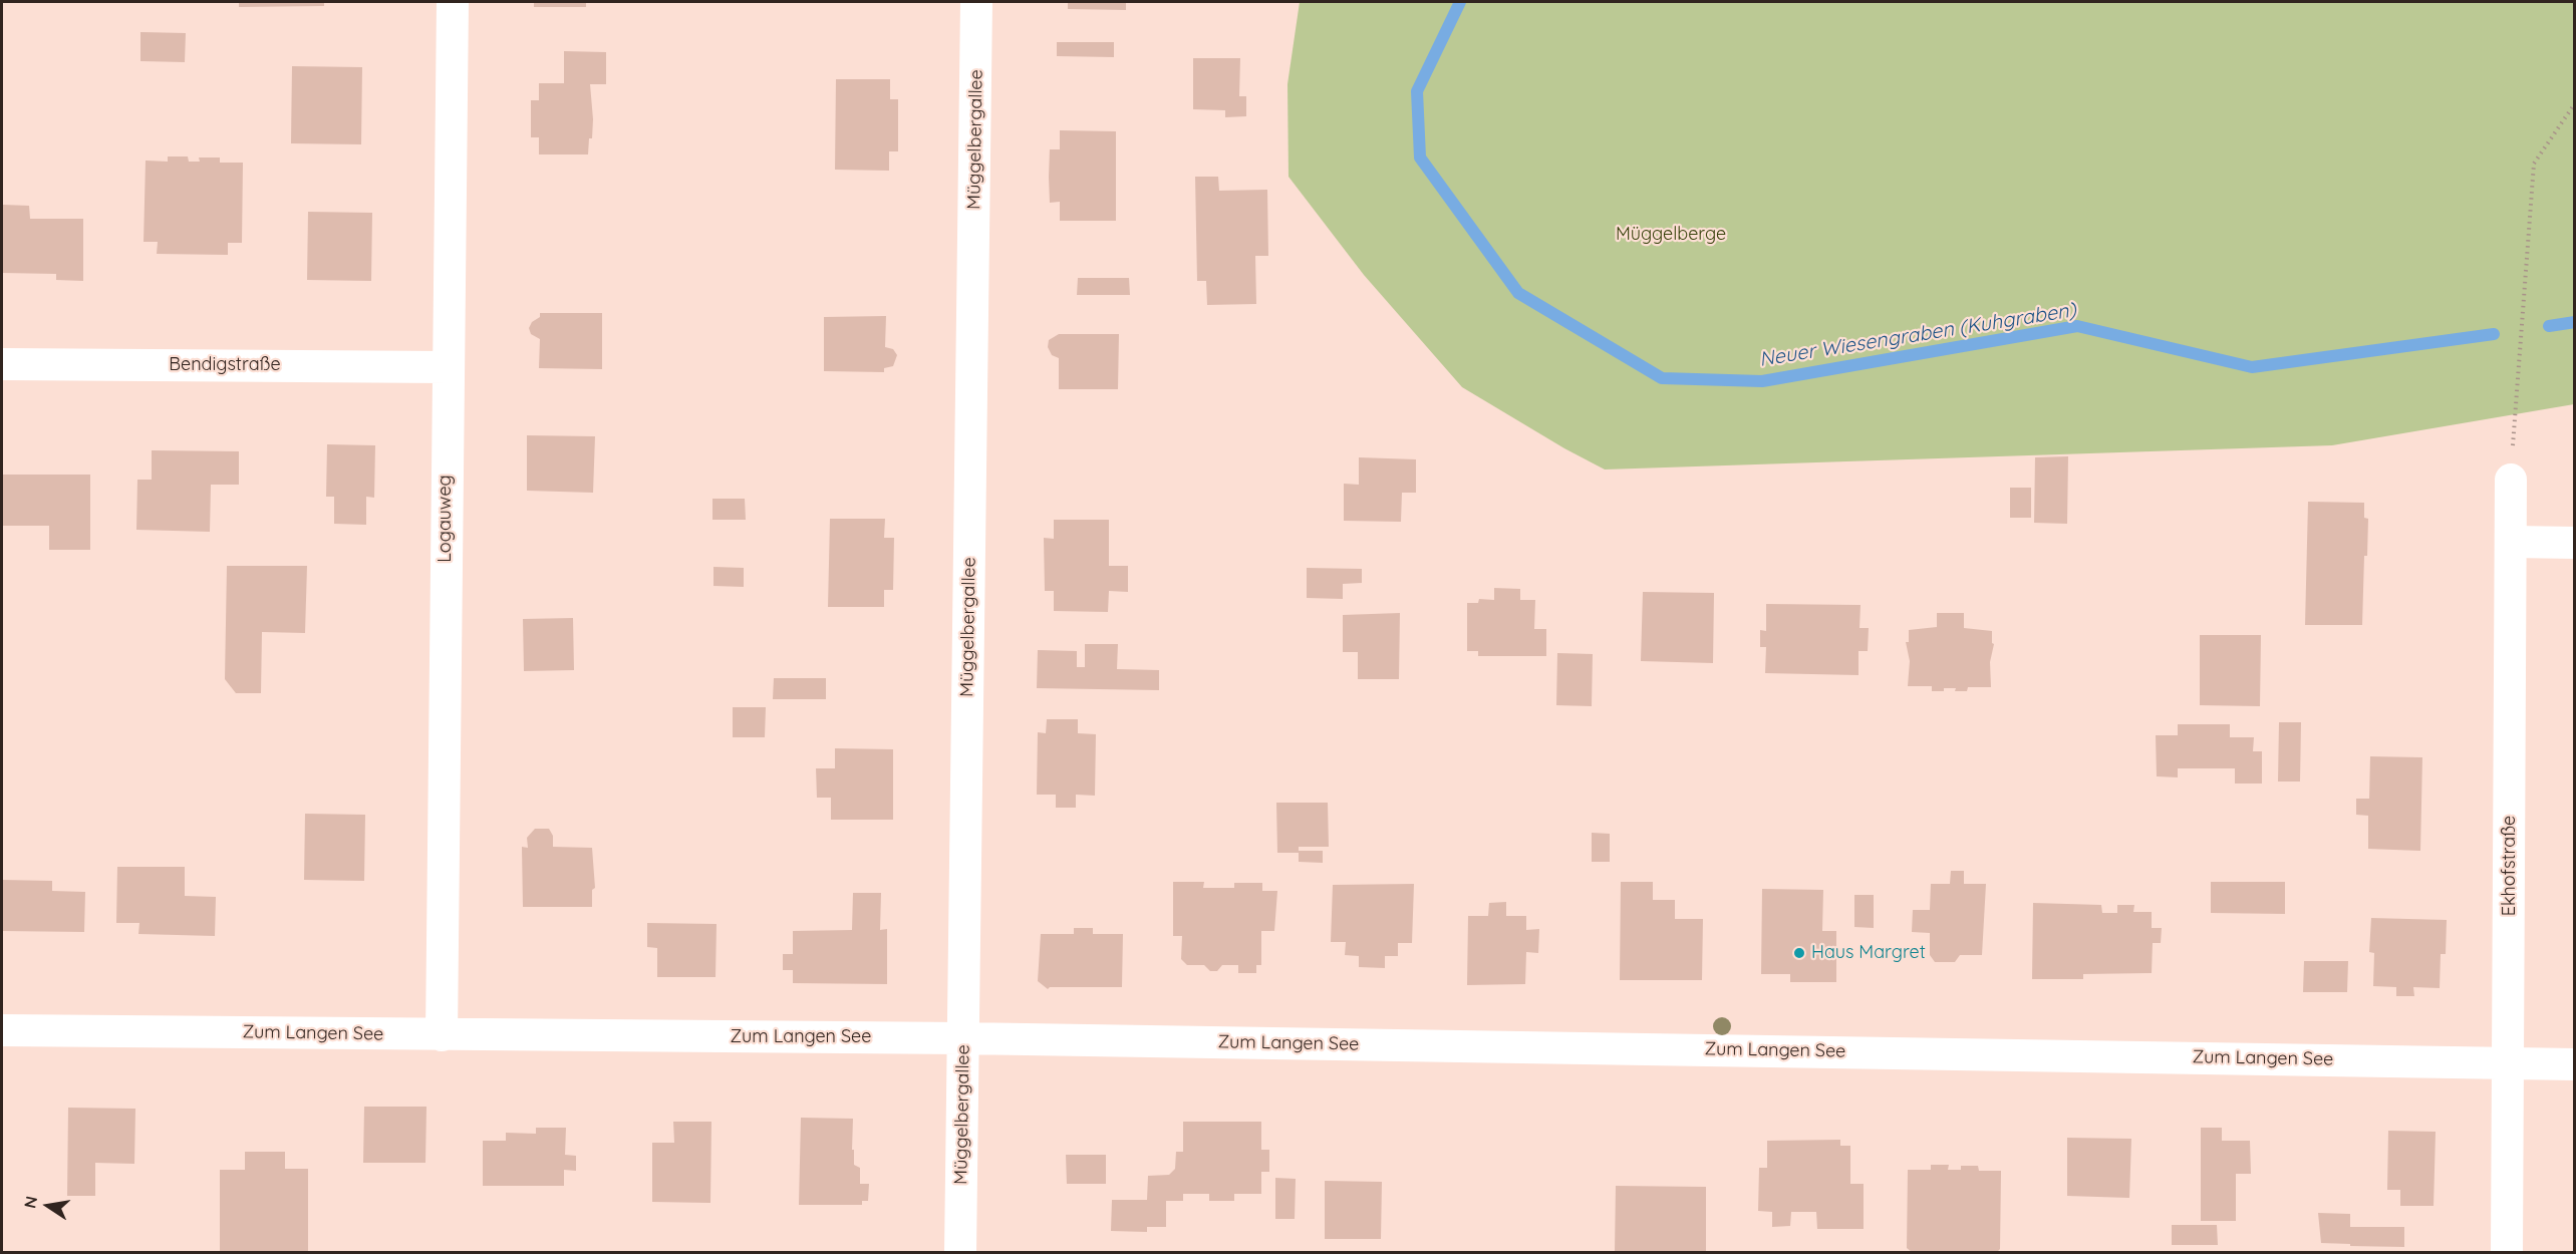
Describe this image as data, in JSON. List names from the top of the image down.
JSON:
{
  "streets": {
    "street": [
      "Müggelbergallee",
      "Bendigstraße",
      "Logauweg",
      "Ekhofstraße",
      "Zum Langen See"
    ]
  },
  "crossings": [
    ["Müggelbergallee", "Zum Langen See"],
    ["Bendigstraße", "Logauweg"],
    ["Logauweg", "Zum Langen See"],
    ["Ekhofstraße", "Zum Langen See"]
  ],
  "water": ["Neuer Wiesengraben (Kuhgraben)"],
  "parks": ["Müggelberge"],
  "places": ["Haus Margret"],
  "north": "left"
}
